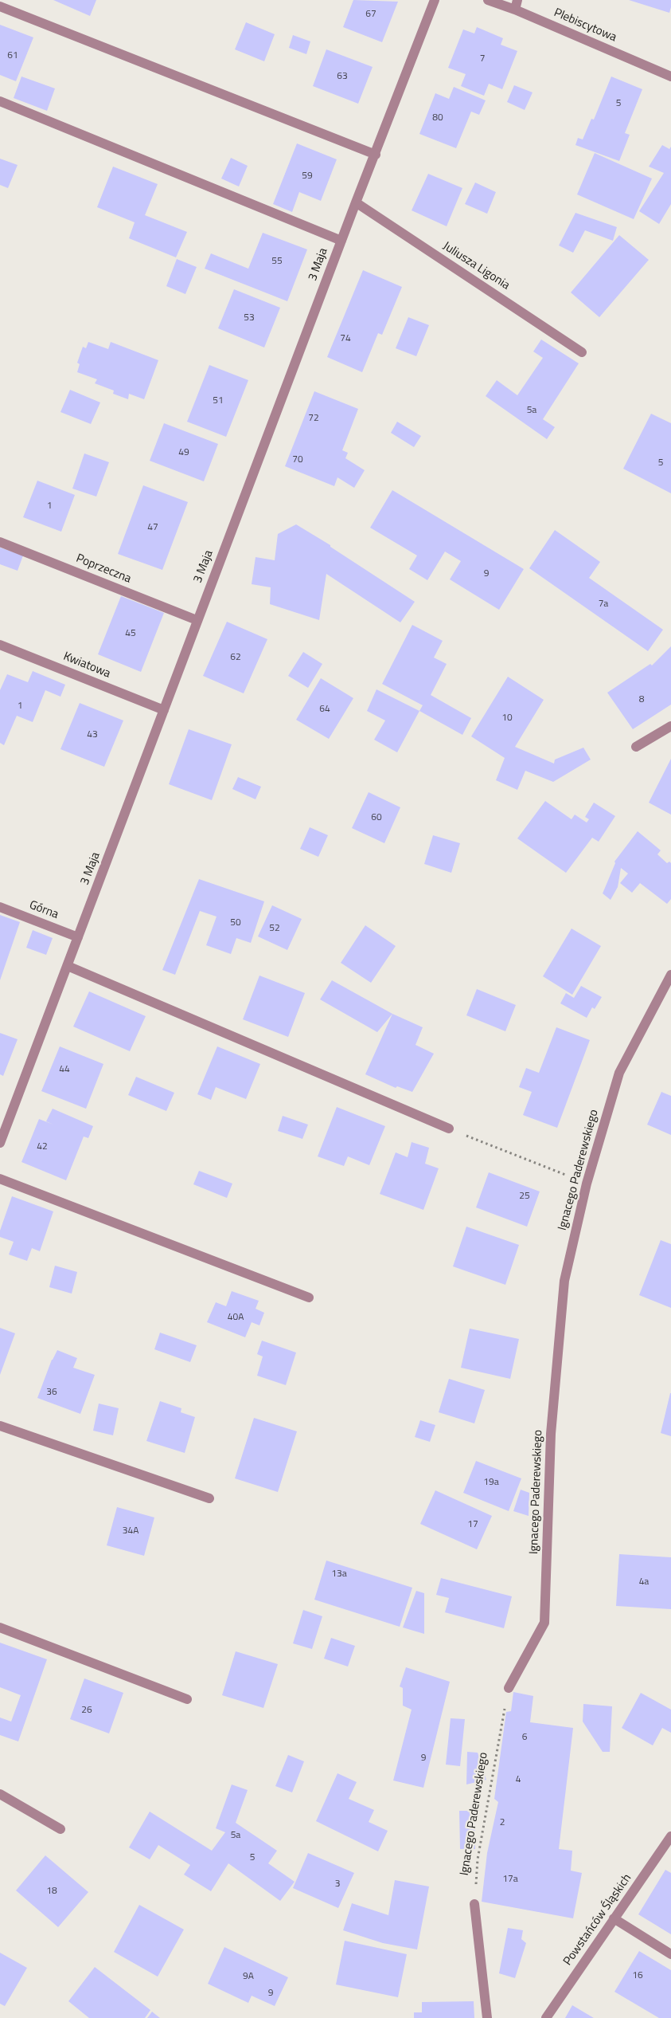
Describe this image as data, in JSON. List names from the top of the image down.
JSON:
{
  "streets": {
    "street": [
      "Plebiscytowa",
      "3 Maja",
      "Juliusza Ligonia",
      "Poprzeczna",
      "Kwiatowa",
      "Górna",
      "Ignacego Paderewskiego",
      "Powstańców Śląskich"
    ]
  },
  "crossings": [
    ["3 Maja", "Juliusza Ligonia"],
    ["3 Maja", "Poprzeczna"],
    ["3 Maja", "Kwiatowa"],
    ["3 Maja", "Górna"]
  ],
  "house_numbers": [
    "67",
    "61",
    "7",
    "63",
    "5",
    "80",
    "59",
    "55",
    "53",
    "74",
    "51",
    "5a",
    "72",
    "49",
    "70",
    "5",
    "1",
    "47",
    "9",
    "7a",
    "45",
    "62",
    "8",
    "1",
    "64",
    "10",
    "43",
    "60",
    "50",
    "52",
    "44",
    "42",
    "25",
    "40A",
    "36",
    "19a",
    "17",
    "34A",
    "13a",
    "4a",
    "26",
    "6",
    "9",
    "4",
    "2",
    "5a",
    "5",
    "17a",
    "3",
    "18",
    "16",
    "9A",
    "9"
  ]
}
